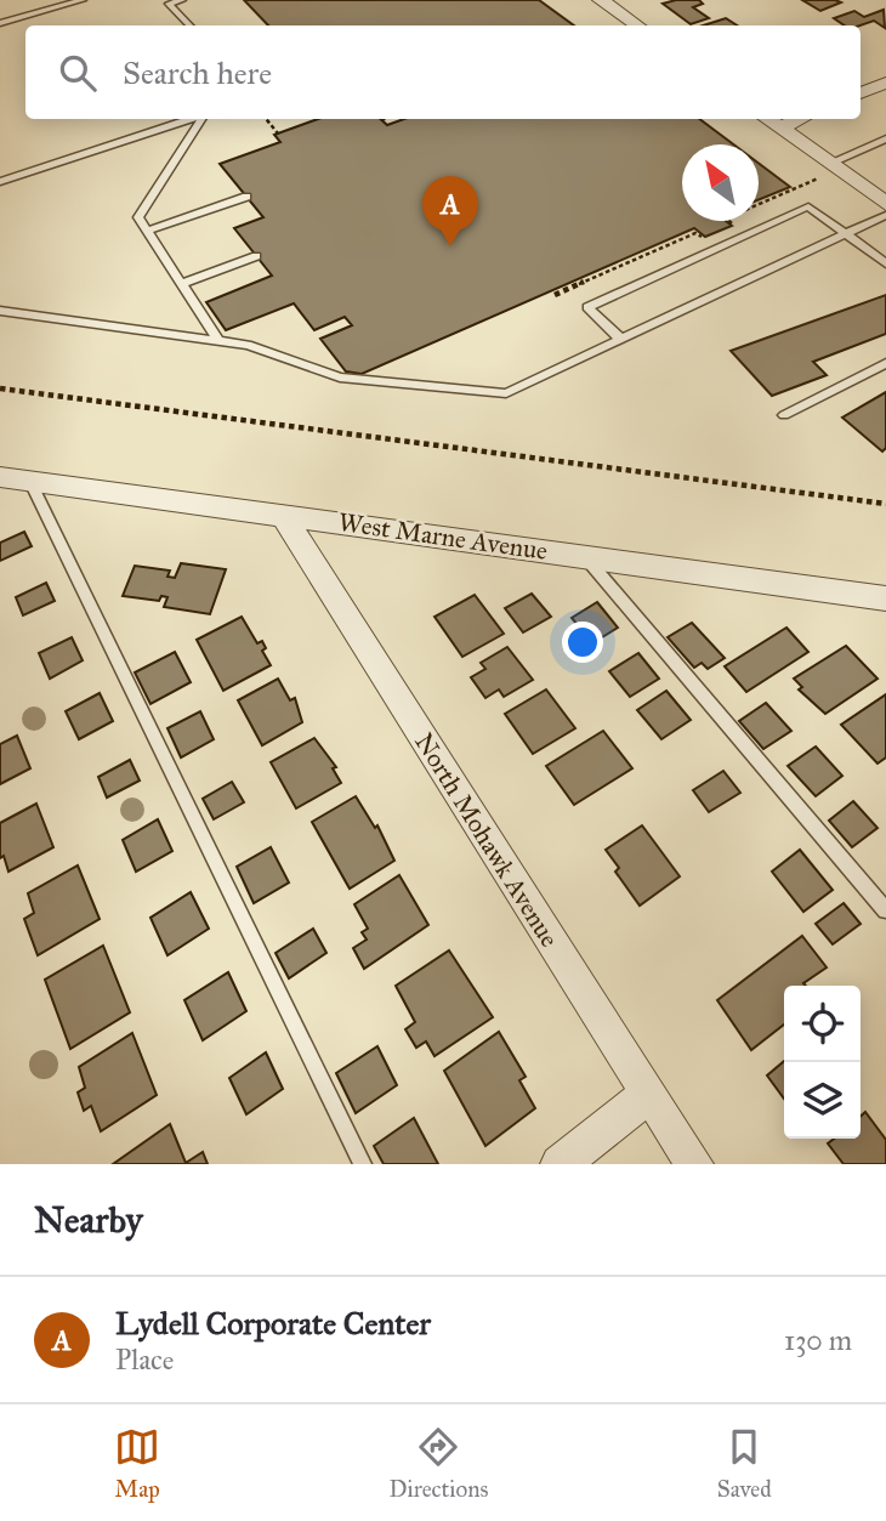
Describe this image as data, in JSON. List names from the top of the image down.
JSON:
{
  "streets": {
    "street": ["West Marne Avenue", "North Mohawk Avenue"]
  },
  "crossings": [
    ["West Marne Avenue", "North Mohawk Avenue"]
  ],
  "north": "top left",
  "page": {
    "search": "Search here",
    "pins": "A",
    "heading": "Nearby",
    "list": [
      {
        "mark": "A",
        "name": "Lydell Corporate Center",
        "note": "Place",
        "value": "130 m"
      }
    ],
    "nav": ["Map", "Directions", "Saved"]
  }
}
